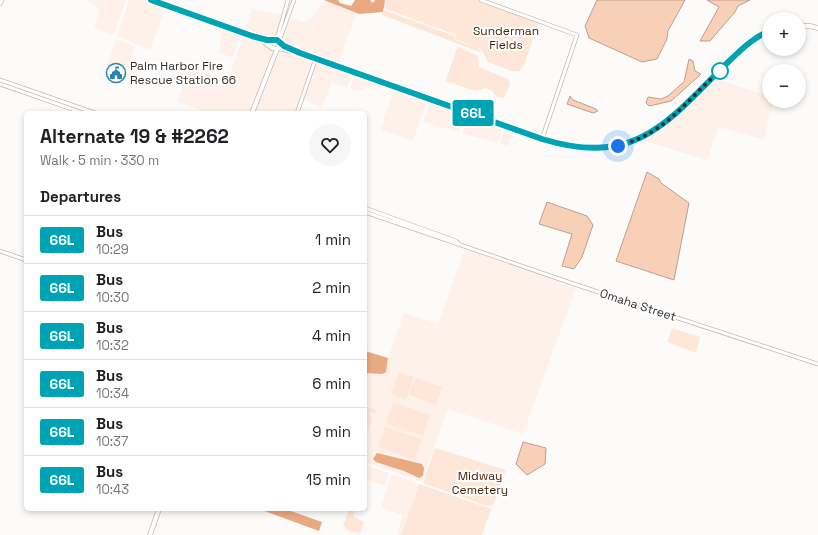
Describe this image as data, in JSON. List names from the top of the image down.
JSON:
{
  "streets": {
    "street": ["Omaha Street"]
  },
  "parks": ["Sunderman Fields", "Midway Cemetery"],
  "places": {
    "public building": ["Palm Harbor Fire Rescue Station 66"]
  },
  "lines": ["bus line 66L"],
  "page": {
    "on_map": "66L",
    "map_buttons": ["+", "−"],
    "heading": [
      ["Alternate 19 & #2262", "Walk · 5 min · 330 m"],
      "Departures"
    ],
    "list": [
      {
        "mark": "66L",
        "name": "Bus",
        "note": "10:29",
        "value": "1 min"
      },
      {
        "mark": "66L",
        "name": "Bus",
        "note": "10:30",
        "value": "2 min"
      },
      {
        "mark": "66L",
        "name": "Bus",
        "note": "10:32",
        "value": "4 min"
      },
      {
        "mark": "66L",
        "name": "Bus",
        "note": "10:34",
        "value": "6 min"
      },
      {
        "mark": "66L",
        "name": "Bus",
        "note": "10:37",
        "value": "9 min"
      },
      {
        "mark": "66L",
        "name": "Bus",
        "note": "10:43",
        "value": "15 min"
      }
    ]
  }
}
